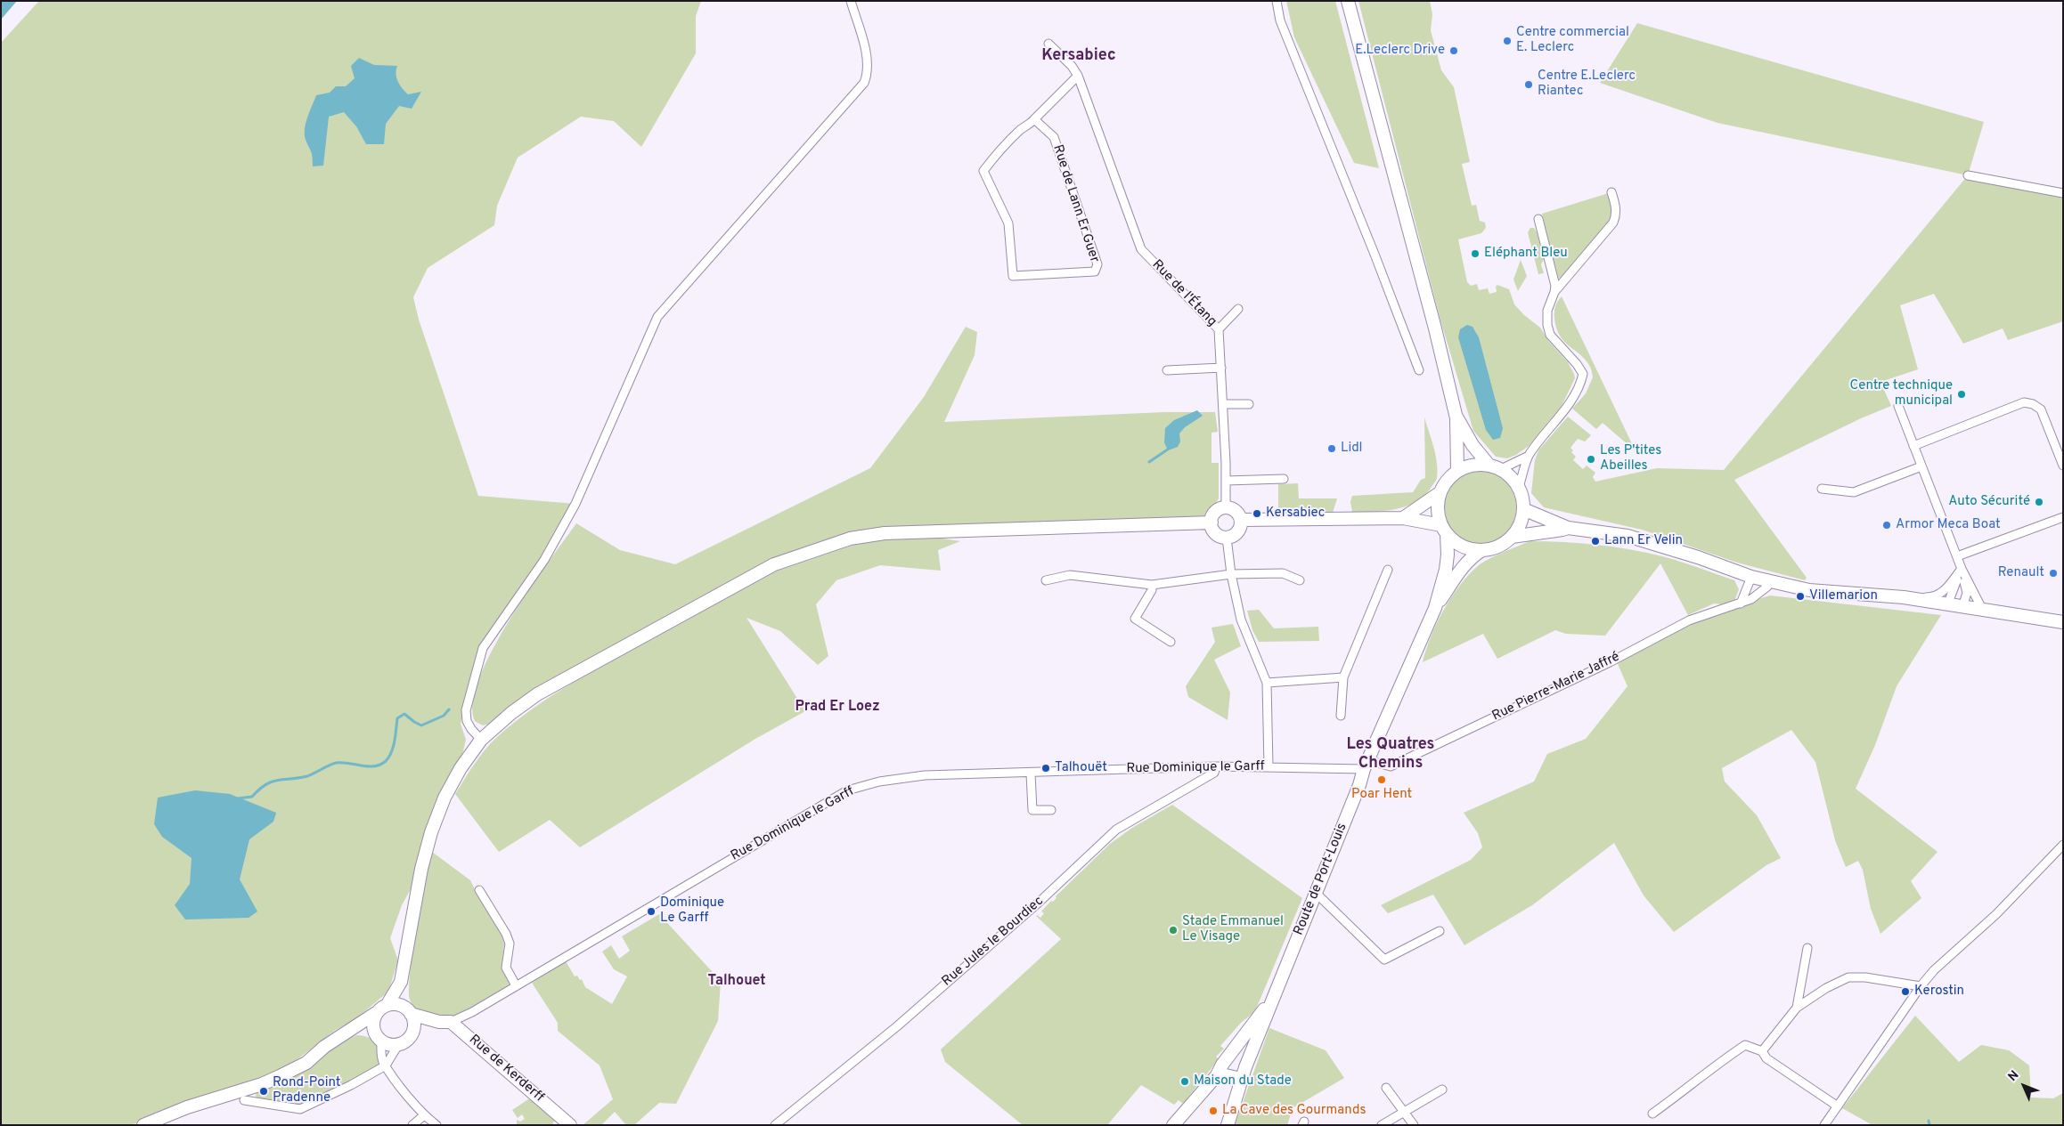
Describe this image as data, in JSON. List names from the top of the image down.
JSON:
{
  "streets": {
    "street": [
      "Rue de Lann Er Guer",
      "Rue de l'Étang",
      "Rue Pierre-Marie Jaffré",
      "Rue Dominique le Garff",
      "Route de Port-Louis",
      "Rue Jules le Bourdiec",
      "Rue de Kerderff"
    ]
  },
  "crossings": [
    ["Rue de Lann Er Guer", "Rue de l'Étang"],
    ["Rue Pierre-Marie Jaffré", "Rue Dominique le Garff"],
    ["Rue Pierre-Marie Jaffré", "Route de Port-Louis"],
    ["Rue Dominique le Garff", "Route de Port-Louis"],
    ["Rue Dominique le Garff", "Rue Jules le Bourdiec"],
    ["Rue Dominique le Garff", "Rue de Kerderff"]
  ],
  "districts": [
    "Kersabiec",
    "Prad Er Loez",
    "Les Quatres Chemins",
    "Talhouet"
  ],
  "places": [
    "Centre commercial E. Leclerc",
    "E.Leclerc Drive",
    "Centre E.Leclerc Riantec",
    "Eléphant Bleu",
    "Centre technique municipal",
    "Lidl",
    "Les P'tites Abeilles",
    "Auto Sécurité",
    "Kersabiec",
    "Armor Meca Boat",
    "Lann Er Velin",
    "Renault",
    "Villemarion",
    "Talhouët",
    "Poar Hent",
    "Dominique Le Garff",
    "Stade Emmanuel Le Visage",
    "Kerostin",
    "Maison du Stade",
    "Rond-Point Pradenne",
    "La Cave des Gourmands"
  ],
  "north": "top left"
}
